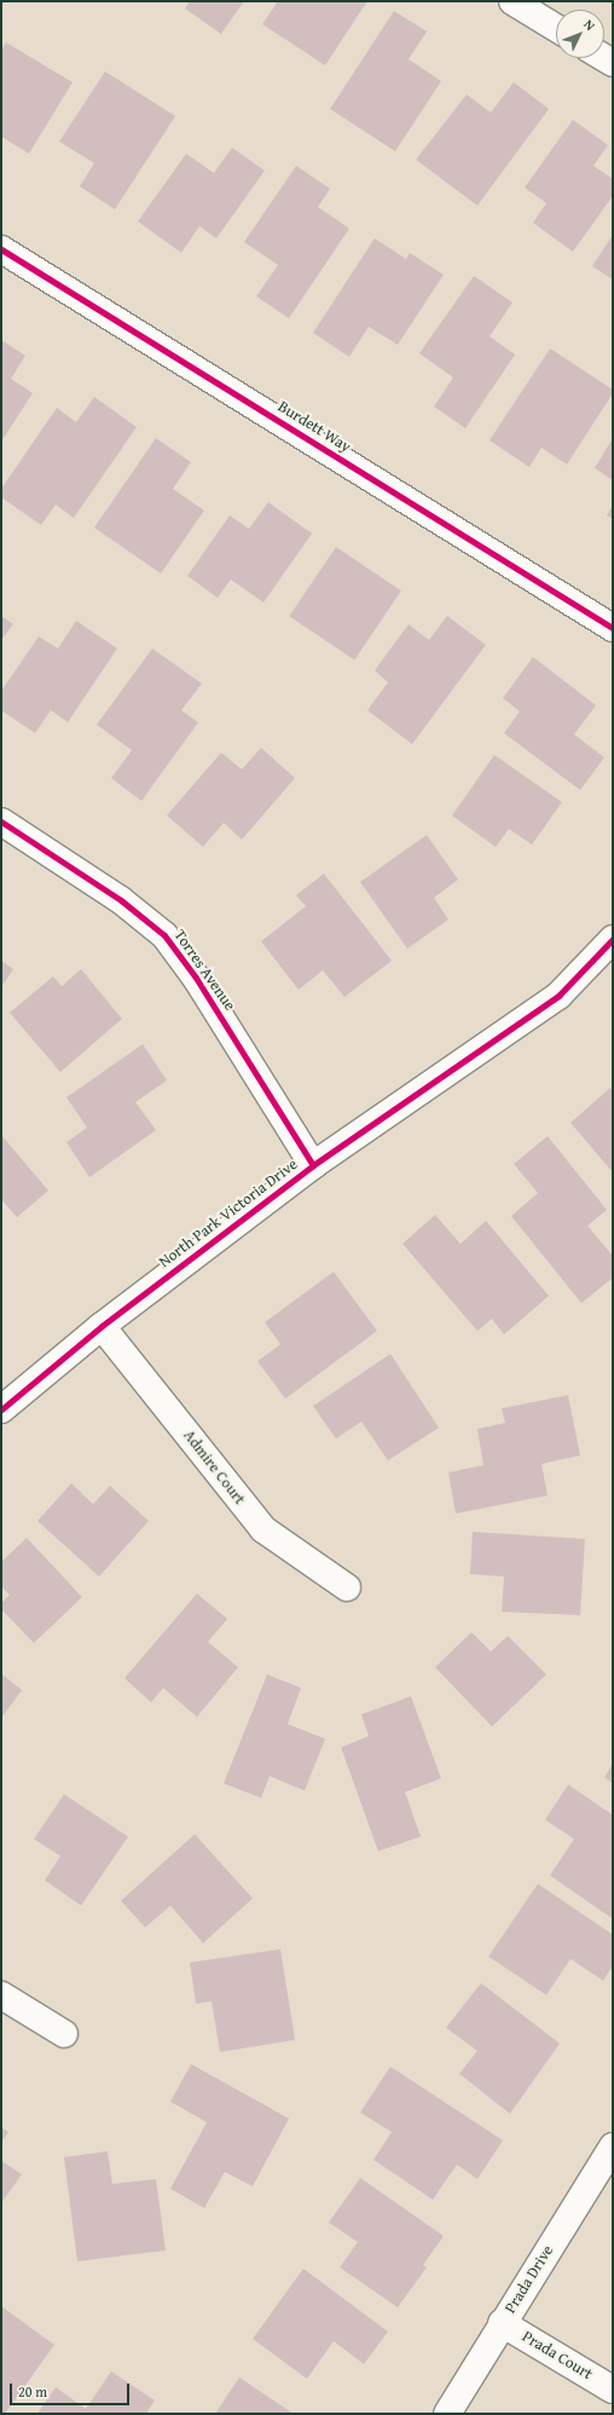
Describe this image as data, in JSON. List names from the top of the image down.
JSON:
{
  "streets": {
    "street": [
      "Burdett Way",
      "Torres Avenue",
      "North Park Victoria Drive",
      "Admire Court",
      "Prada Drive",
      "Prada Court"
    ]
  },
  "crossings": [
    ["Torres Avenue", "North Park Victoria Drive"],
    ["North Park Victoria Drive", "Admire Court"],
    ["Prada Drive", "Prada Court"]
  ],
  "scale_bar": "20 m",
  "north": "top right"
}
